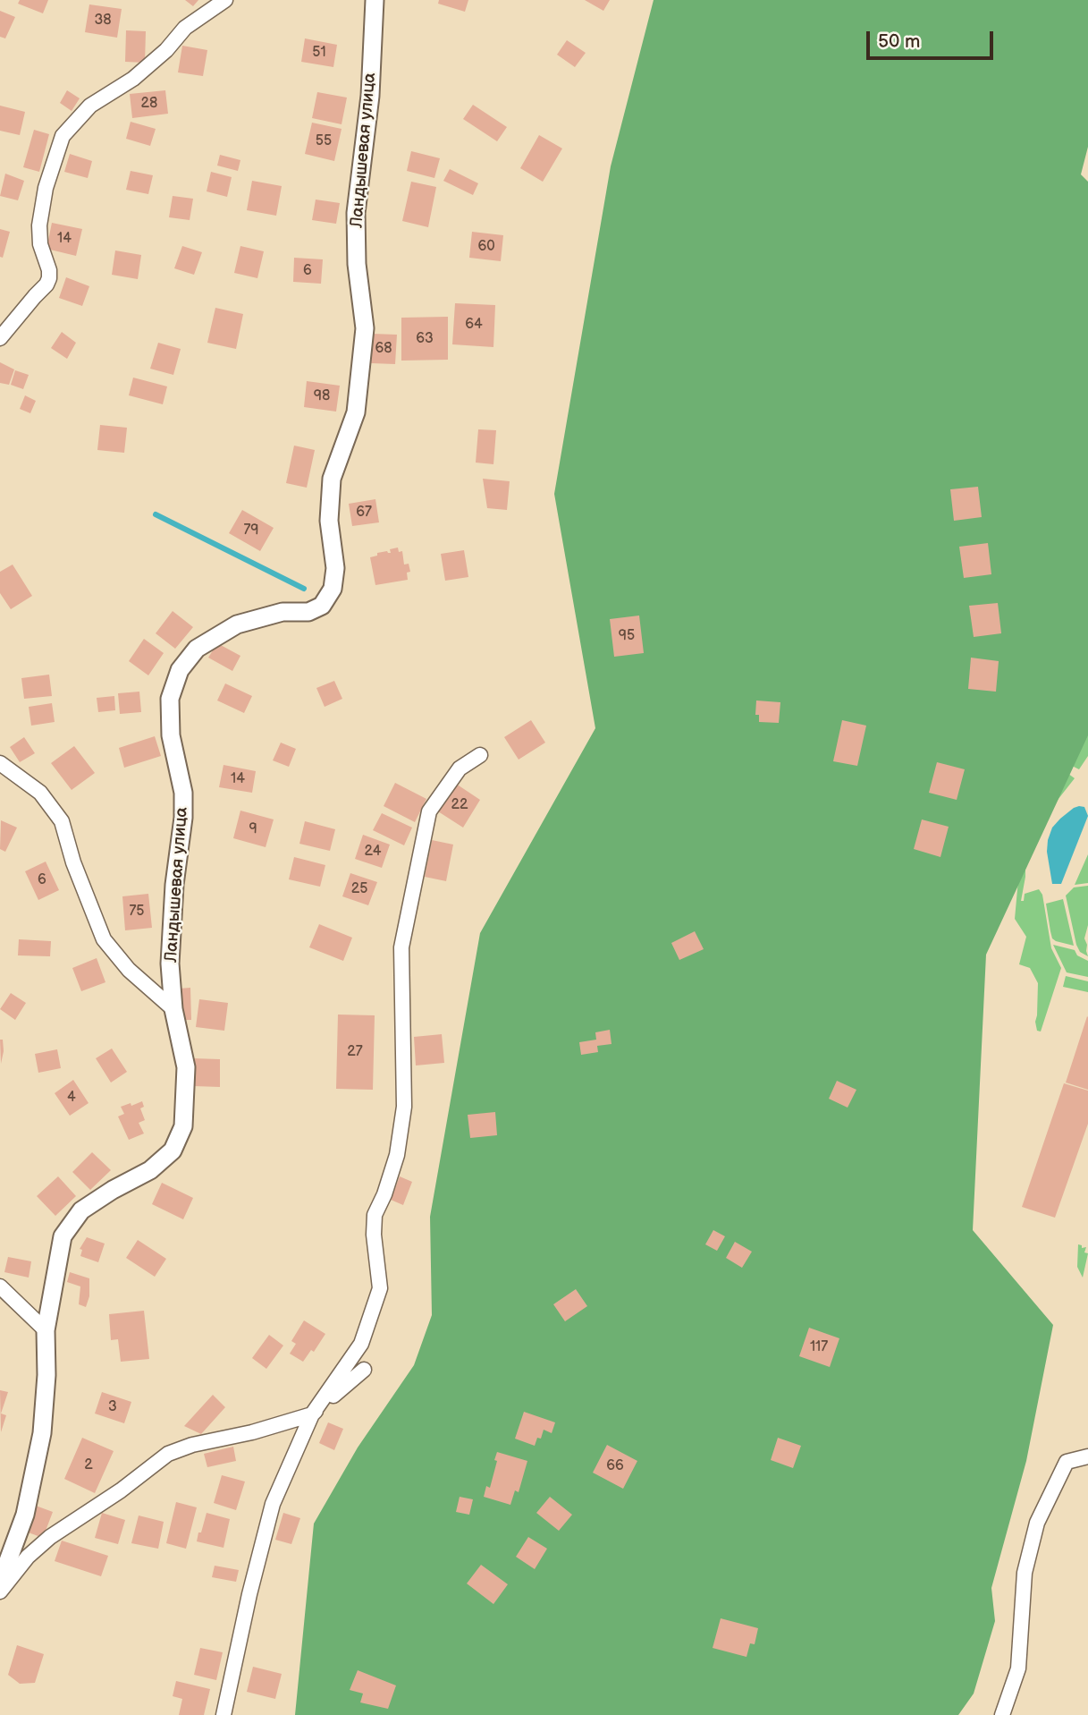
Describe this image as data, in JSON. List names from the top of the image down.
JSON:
{
  "streets": {
    "street": ["Ландышевая улица"]
  },
  "house_numbers": [
    "38",
    "51",
    "28",
    "55",
    "14",
    "60",
    "6",
    "64",
    "63",
    "68",
    "98",
    "67",
    "79",
    "95",
    "14",
    "22",
    "9",
    "24",
    "6",
    "25",
    "75",
    "27",
    "4",
    "117",
    "3",
    "2",
    "66"
  ],
  "scale_bar": "50 m"
}
